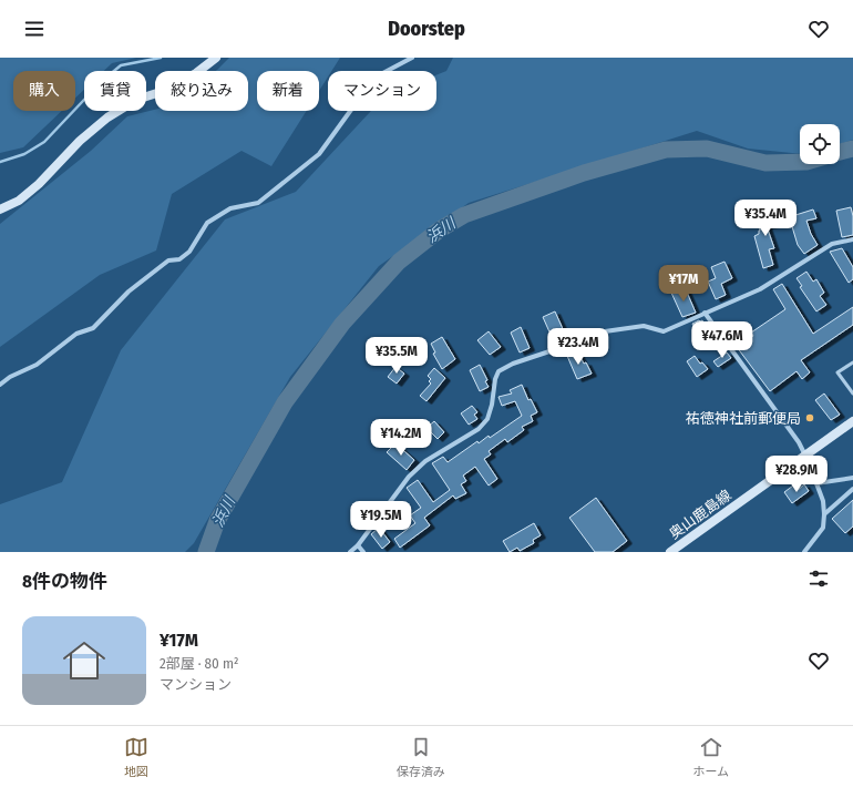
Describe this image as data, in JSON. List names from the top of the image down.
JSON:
{
  "streets": {
    "street": ["奥山鹿島線"]
  },
  "water": ["浜川"],
  "places": ["祐徳神社前郵便局"],
  "page": {
    "header": "Doorstep",
    "chip": [
      "購入",
      "賃貸",
      "絞り込み",
      "新着",
      "マンション"
    ],
    "price": [
      "¥35.4M",
      "¥17M",
      "¥47.6M",
      "¥23.4M",
      "¥35.5M",
      "¥14.2M",
      "¥28.9M",
      "¥19.5M"
    ],
    "heading": "8件の物件",
    "list": [
      {
        "name": "¥17M",
        "note": "2部屋 · 80 m² · マンション"
      }
    ],
    "tabs": ["地図", "保存済み", "ホーム"]
  }
}
